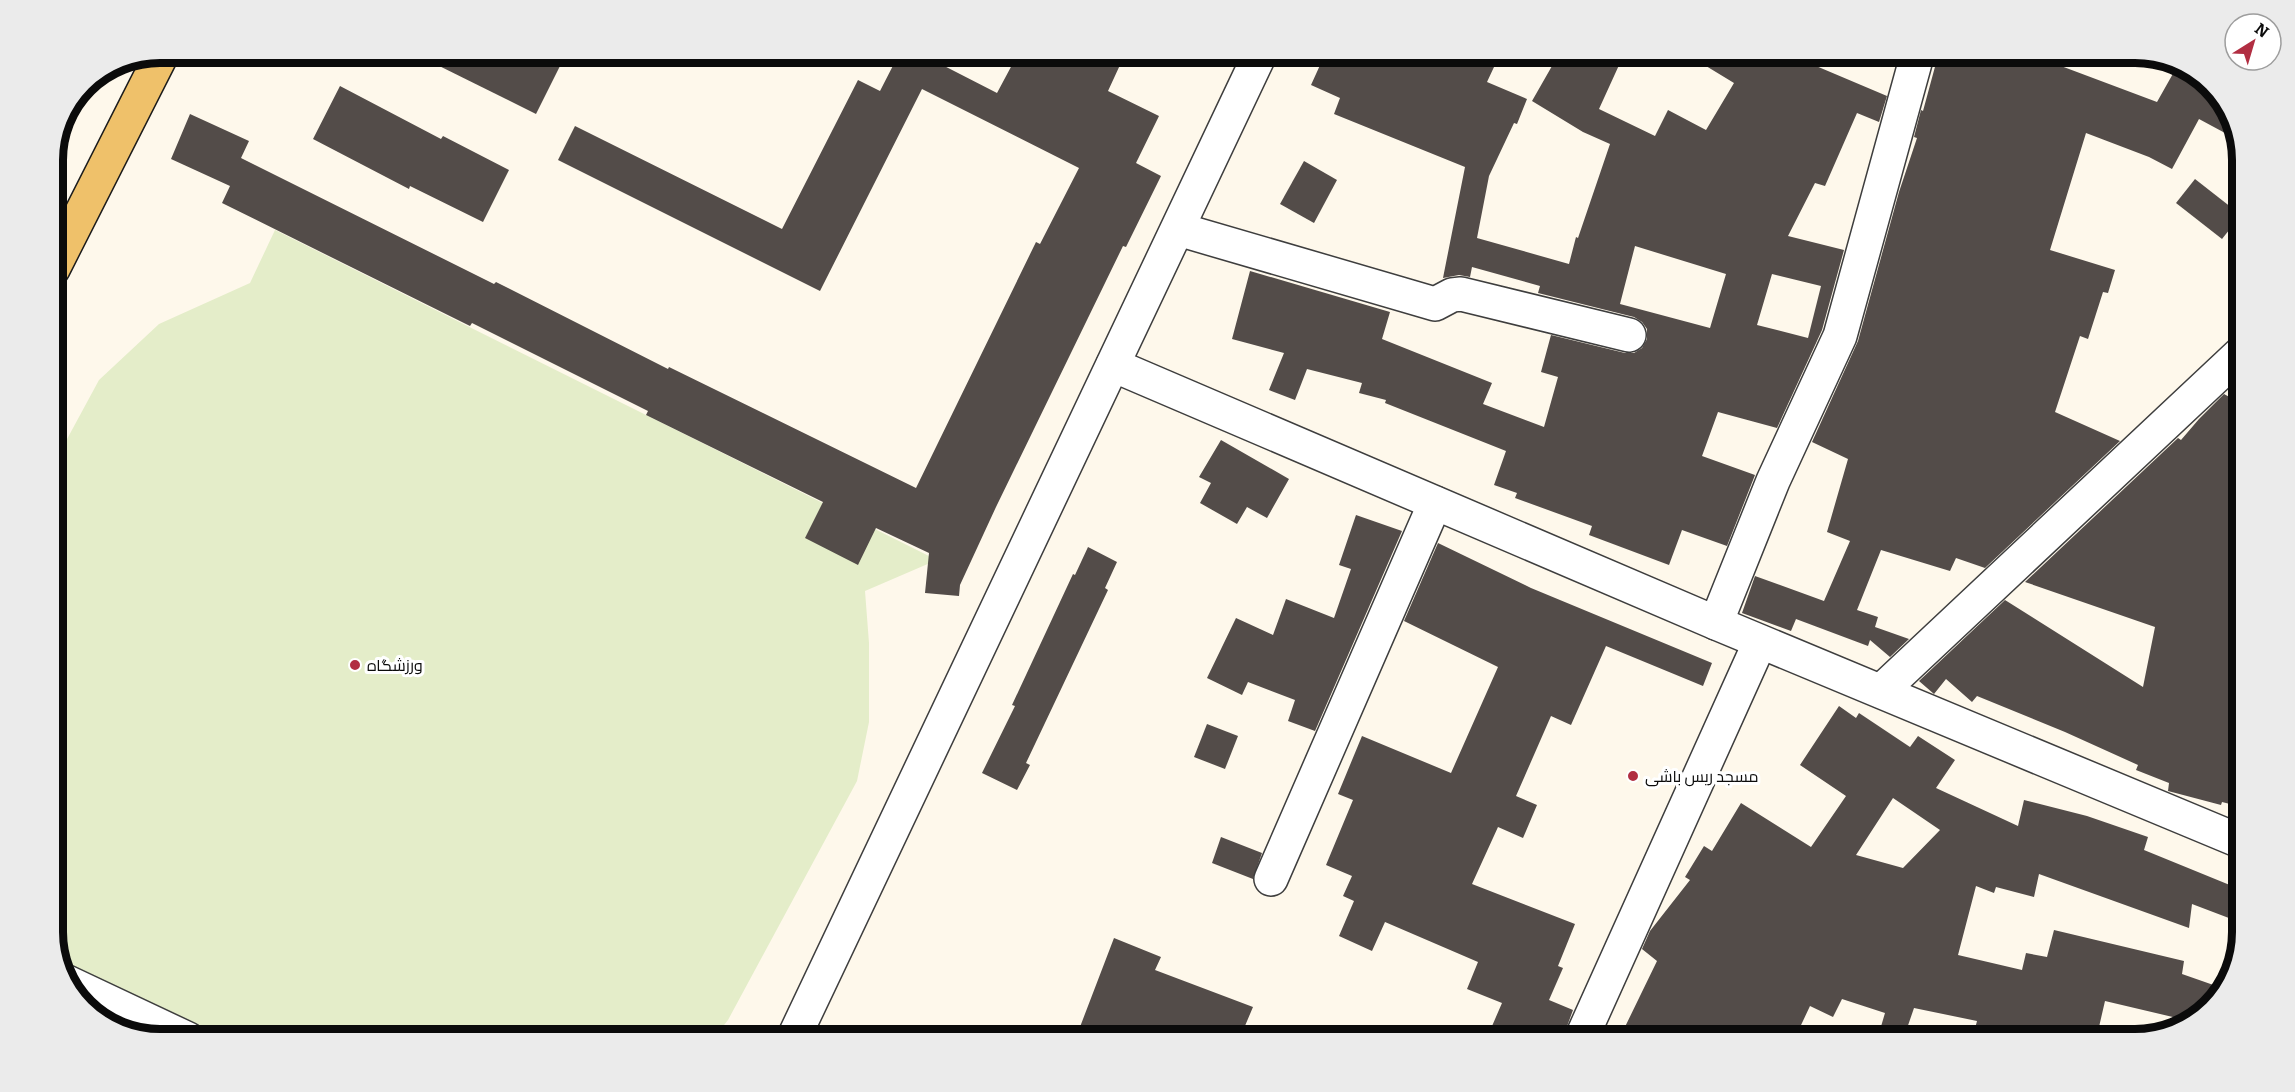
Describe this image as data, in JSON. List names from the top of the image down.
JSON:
{
  "places": ["ورزشگاه", "مسجد ریس باشی"],
  "north": "top right"
}
